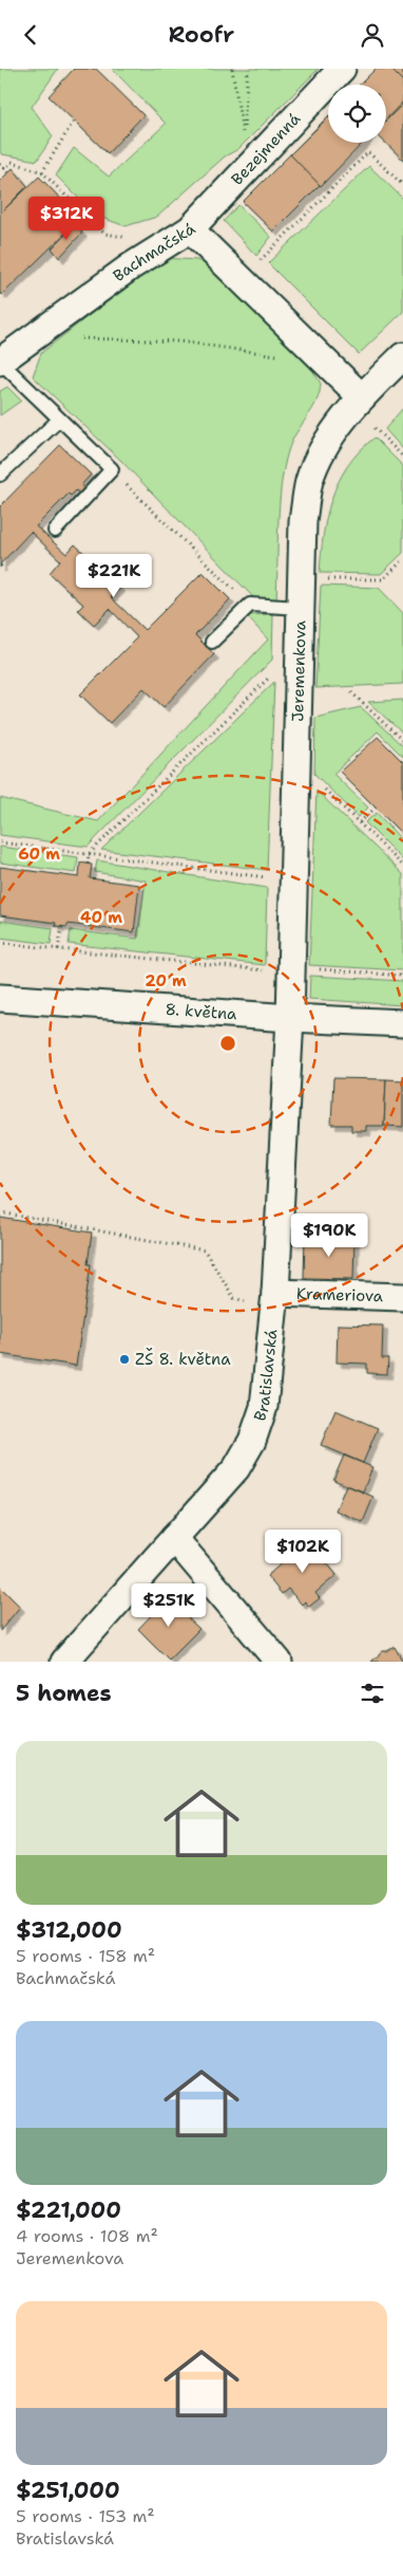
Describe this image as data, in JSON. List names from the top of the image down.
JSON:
{
  "streets": {
    "street": [
      "Bezejmenná",
      "Bachmačská",
      "Jeremenkova",
      "8. května",
      "Krameriova",
      "Bratislavská"
    ]
  },
  "crossings": [
    ["Bezejmenná", "Bachmačská"],
    ["Bachmačská", "Jeremenkova"],
    ["Jeremenkova", "8. května"],
    ["Jeremenkova", "Bratislavská"],
    ["8. května", "Bratislavská"],
    ["Krameriova", "Bratislavská"]
  ],
  "places": ["ZŠ 8. května"],
  "page": {
    "header": "Roofr",
    "price": [
      "$312K",
      "$221K",
      "$190K",
      "$102K",
      "$251K"
    ],
    "heading": "5 homes",
    "list": [
      {
        "name": "$312,000",
        "note": "5 rooms · 158 m² · Bachmačská"
      },
      {
        "name": "$221,000",
        "note": "4 rooms · 108 m² · Jeremenkova"
      },
      {
        "name": "$251,000",
        "note": "5 rooms · 153 m² · Bratislavská"
      }
    ]
  },
  "rings": ["60 m", "40 m", "20 m"]
}
